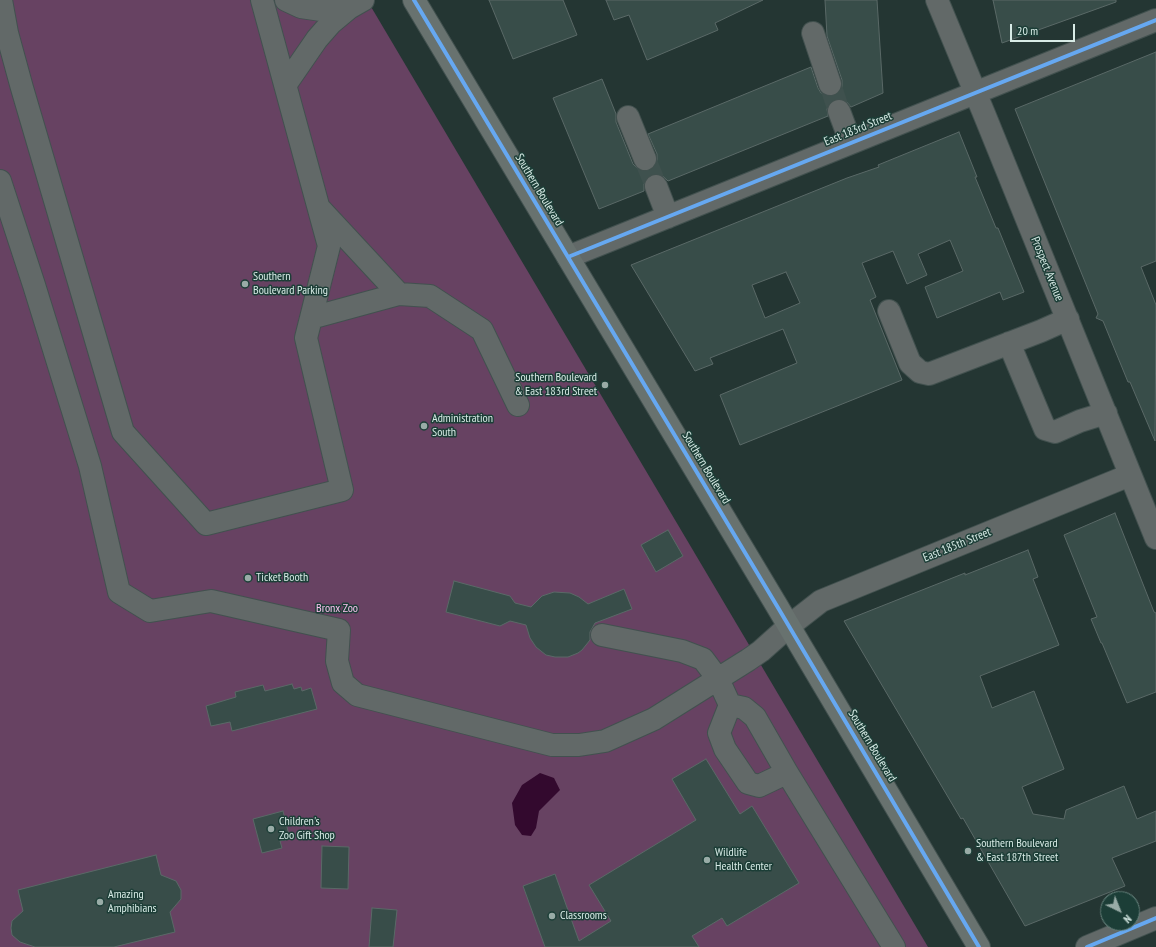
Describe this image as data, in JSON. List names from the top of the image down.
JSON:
{
  "streets": {
    "main road": ["Southern Boulevard"],
    "street": ["East 183rd Street", "Prospect Avenue", "East 185th Street"]
  },
  "crossings": [
    ["East 183rd Street", "Southern Boulevard"],
    ["East 183rd Street", "Prospect Avenue"],
    ["Southern Boulevard", "East 185th Street"],
    ["Prospect Avenue", "East 185th Street"]
  ],
  "parks": ["Bronx Zoo"],
  "places": [
    "Southern Boulevard Parking",
    "Southern Boulevard & East 183rd Street",
    "Administration South",
    "Ticket Booth",
    "Children's Zoo Gift Shop",
    "Southern Boulevard & East 187th Street",
    "Wildlife Health Center",
    "Amazing Amphibians",
    "Classrooms"
  ],
  "scale_bar": "20 m",
  "north": "bottom right"
}
